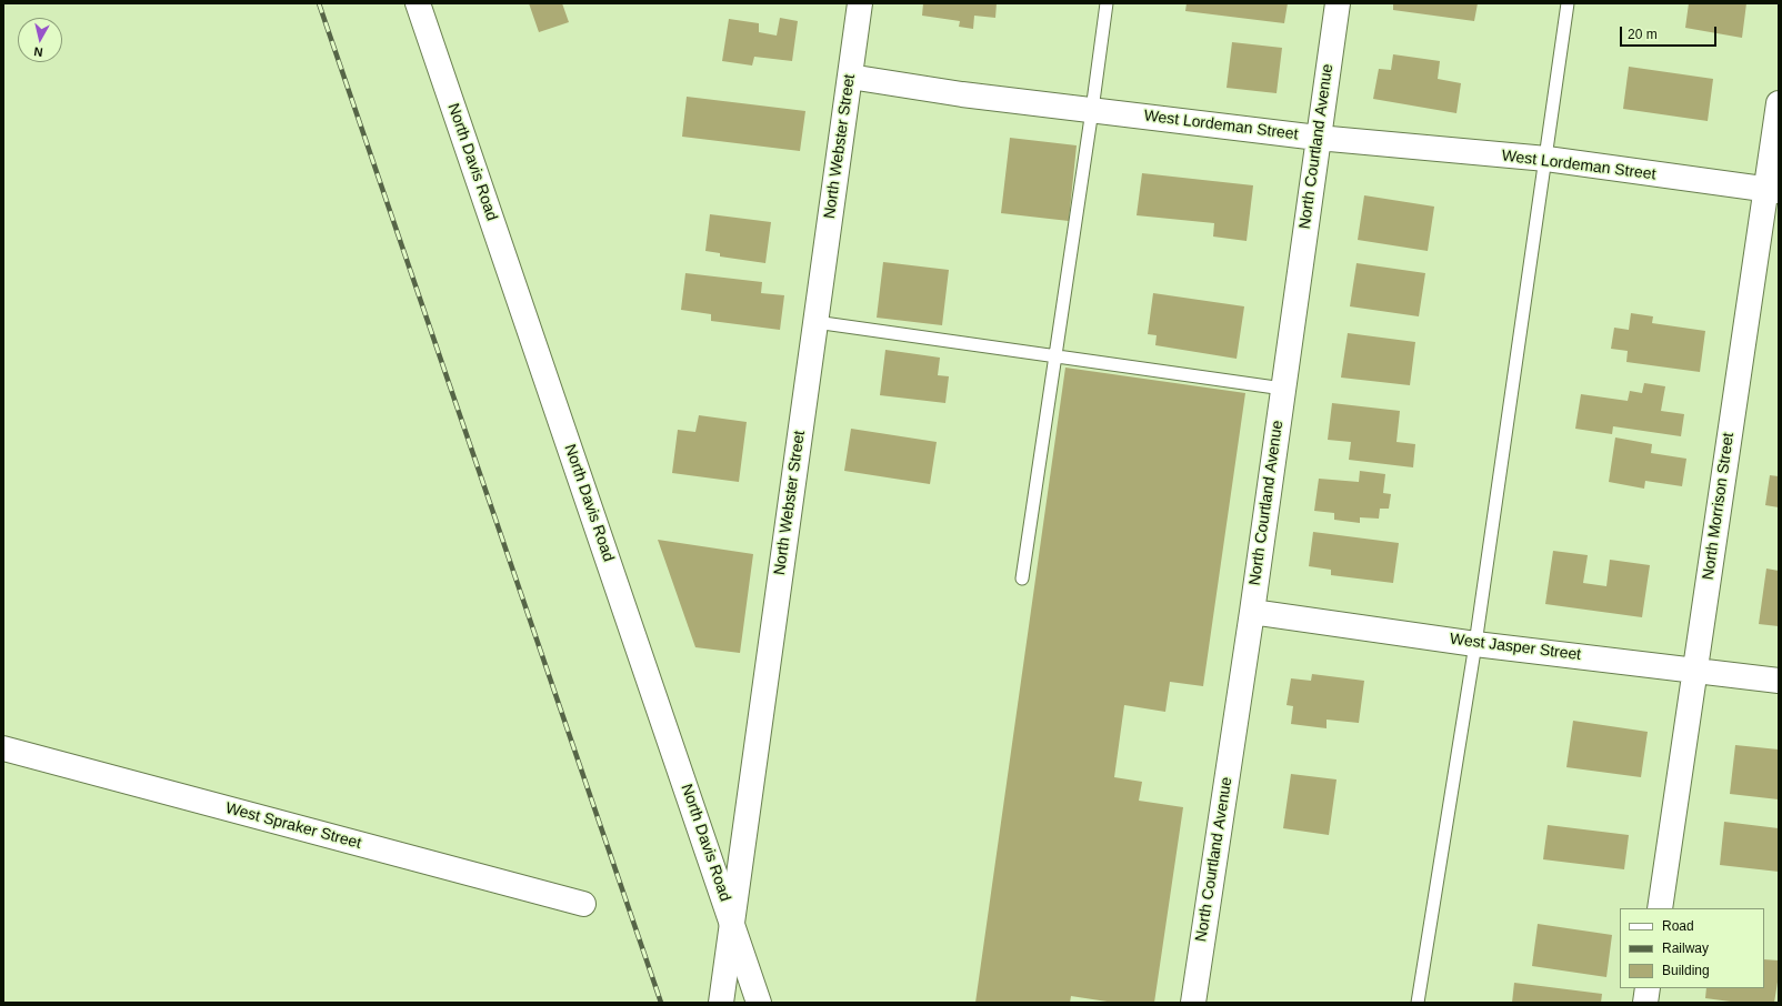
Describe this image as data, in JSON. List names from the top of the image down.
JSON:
{
  "streets": {
    "street": [
      "West Lordeman Street",
      "North Webster Street",
      "North Courtland Avenue",
      "North Davis Road",
      "North Morrison Street",
      "West Jasper Street",
      "West Spraker Street"
    ]
  },
  "crossings": [
    ["West Lordeman Street", "North Webster Street"],
    ["West Lordeman Street", "North Courtland Avenue"],
    ["West Lordeman Street", "North Morrison Street"],
    ["North Webster Street", "North Davis Road"],
    ["North Courtland Avenue", "West Jasper Street"],
    ["North Morrison Street", "West Jasper Street"]
  ],
  "legend": ["Road", "Railway", "Building"],
  "scale_bar": "20 m",
  "north": "bottom"
}
